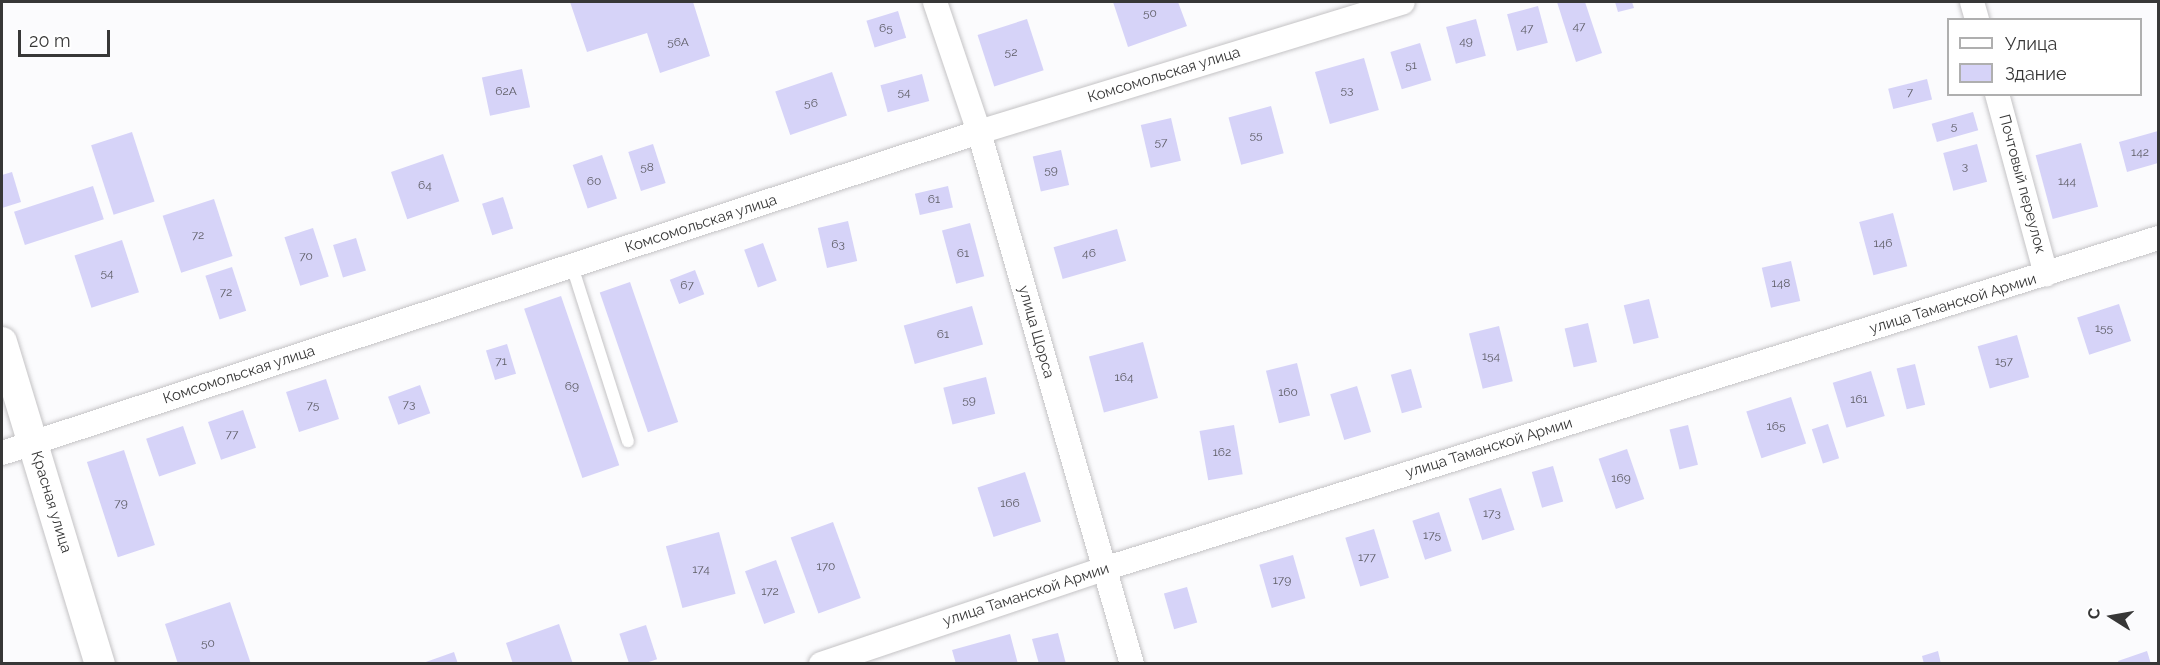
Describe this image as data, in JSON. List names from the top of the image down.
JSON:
{
  "streets": {
    "street": [
      "Комсомольская улица",
      "Почтовый переулок",
      "улица Таманской Армии",
      "улица Щорса",
      "Красная улица"
    ]
  },
  "crossings": [
    ["Комсомольская улица", "улица Щорса"],
    ["Комсомольская улица", "Красная улица"],
    ["Почтовый переулок", "улица Таманской Армии"],
    ["улица Таманской Армии", "улица Щорса"]
  ],
  "house_numbers": [
    "50",
    "47",
    "65",
    "47",
    "49",
    "56А",
    "52",
    "51",
    "53",
    "62А",
    "54",
    "7",
    "56",
    "5",
    "55",
    "57",
    "142",
    "3",
    "58",
    "59",
    "60",
    "144",
    "64",
    "61",
    "72",
    "146",
    "63",
    "61",
    "46",
    "70",
    "54",
    "148",
    "67",
    "72",
    "155",
    "61",
    "154",
    "71",
    "157",
    "164",
    "69",
    "160",
    "161",
    "59",
    "73",
    "75",
    "165",
    "77",
    "162",
    "169",
    "79",
    "166",
    "173",
    "175",
    "177",
    "170",
    "174",
    "179",
    "172",
    "50"
  ],
  "legend": ["Улица", "Здание"],
  "scale_bar": "20 m",
  "north": "left"
}
